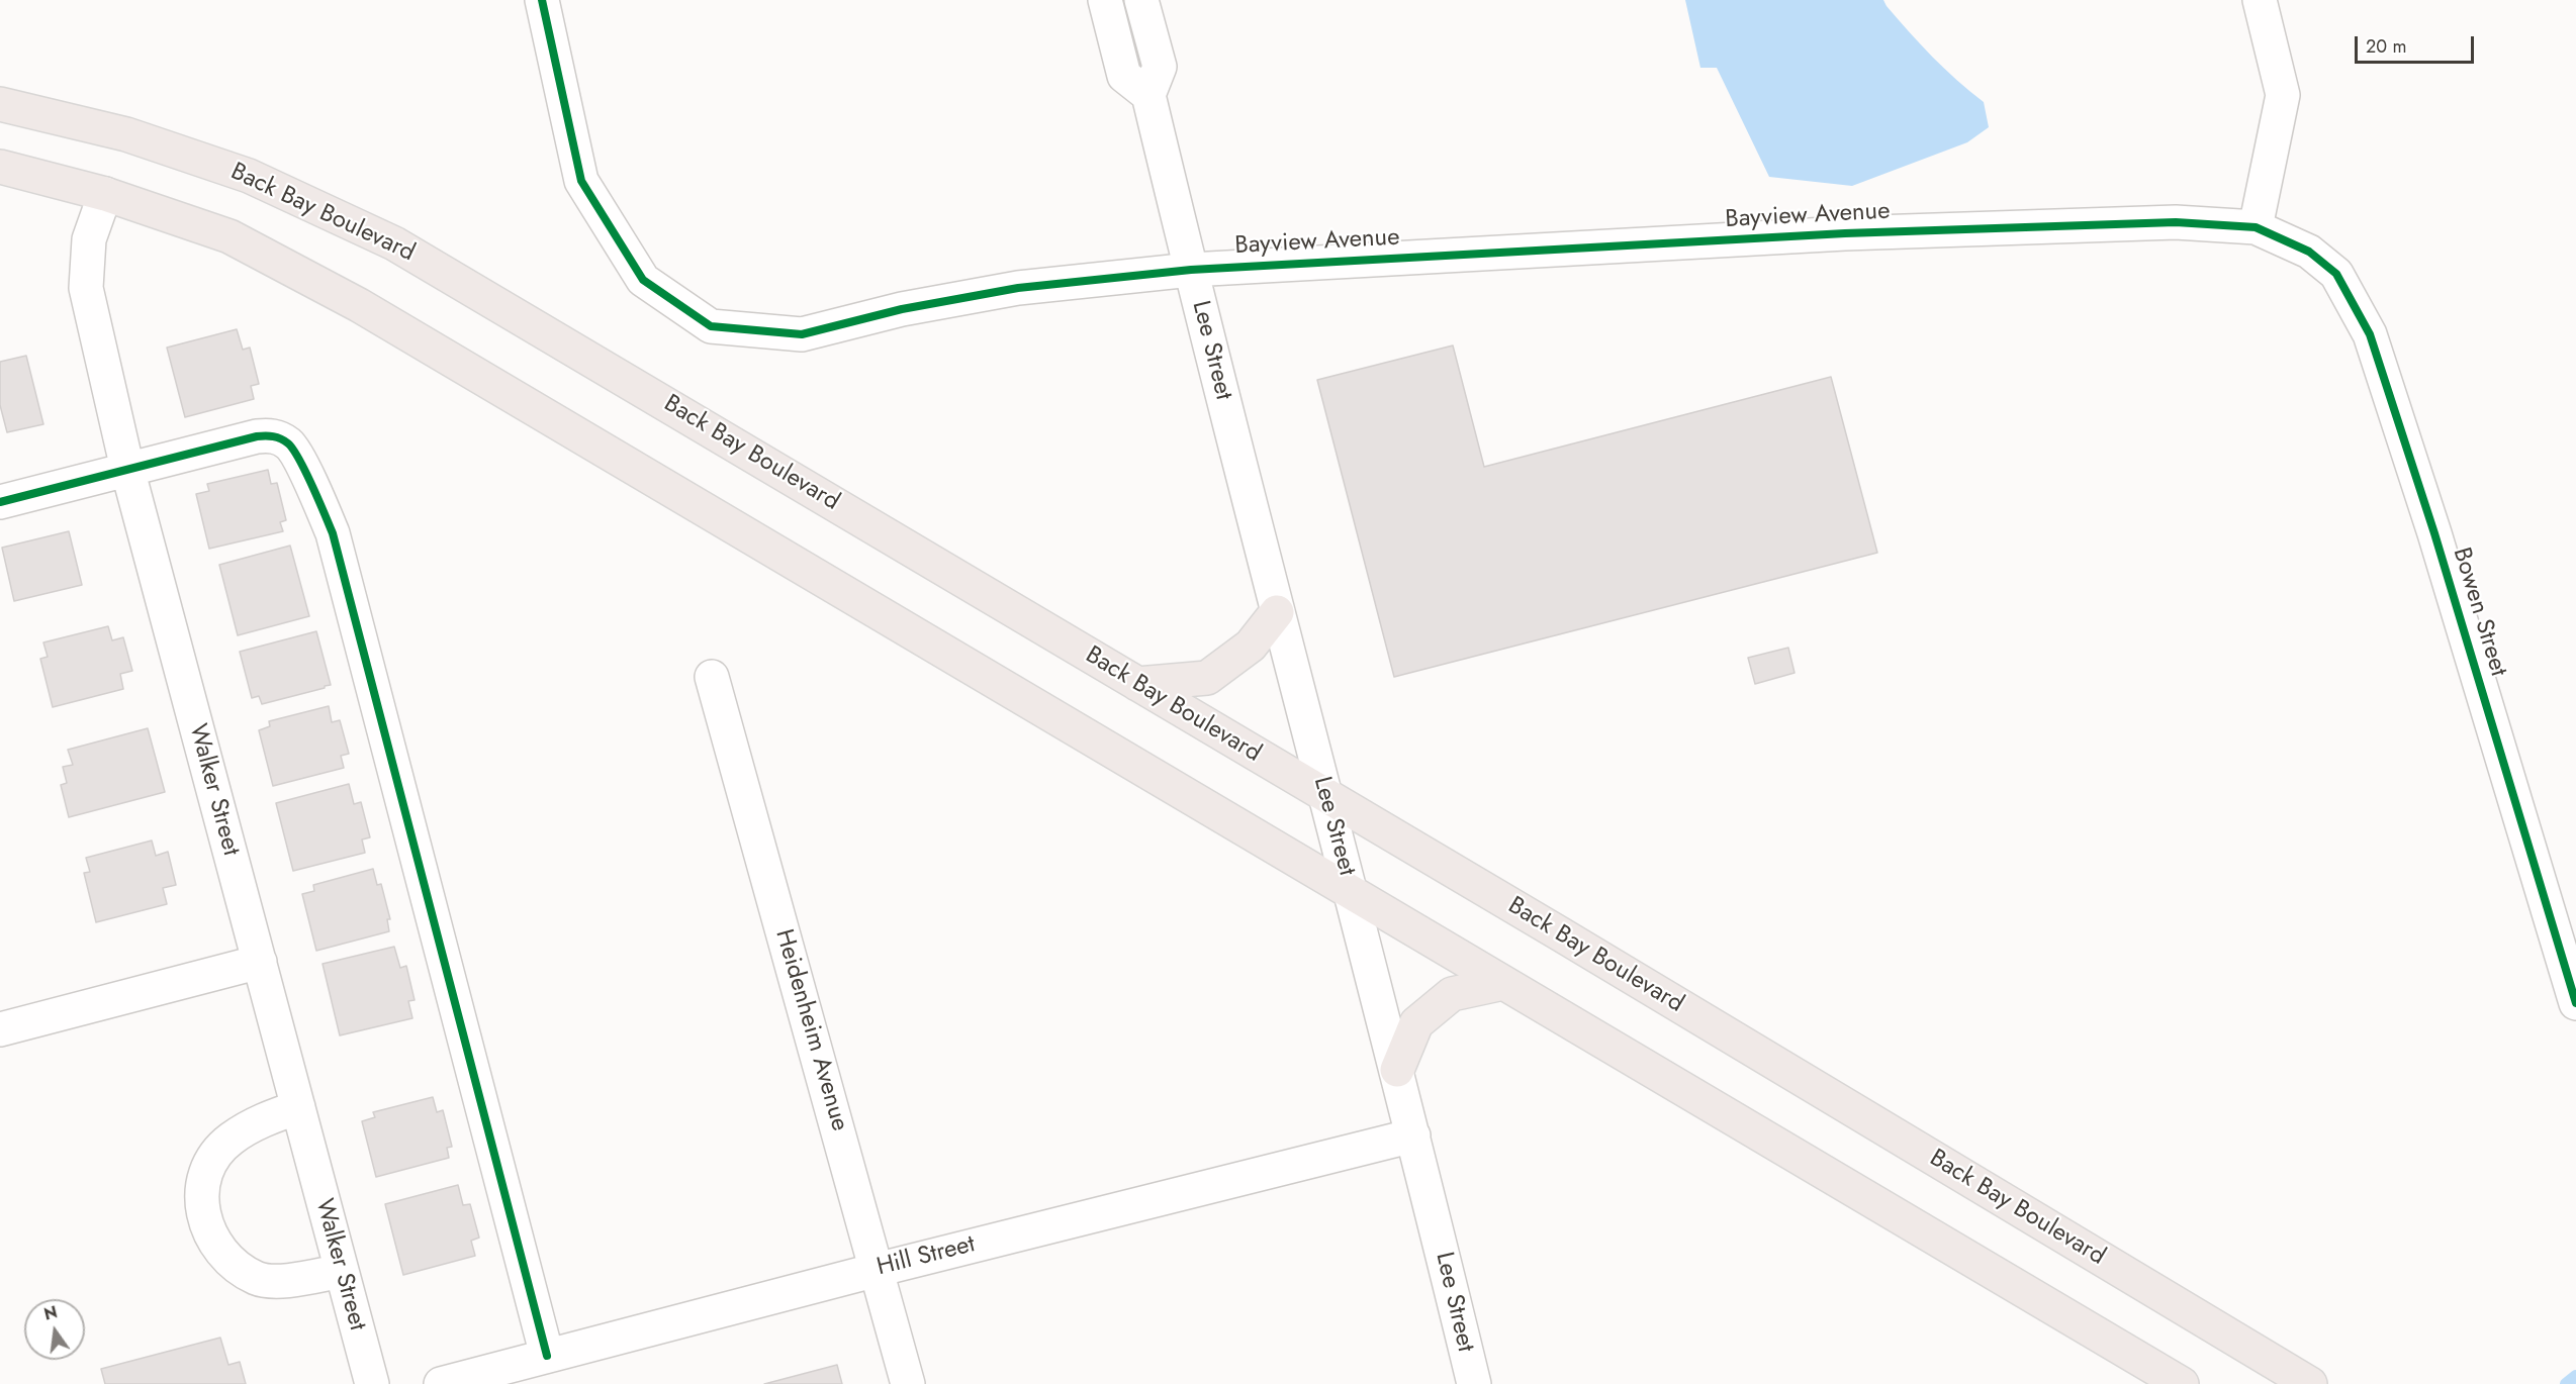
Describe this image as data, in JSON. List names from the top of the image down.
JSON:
{
  "streets": {
    "main road": ["Back Bay Boulevard"],
    "street": [
      "Bayview Avenue",
      "Lee Street",
      "Bowen Street",
      "Walker Street",
      "Heidenheim Avenue",
      "Hill Street"
    ]
  },
  "crossings": [
    ["Back Bay Boulevard", "Lee Street"],
    ["Bayview Avenue", "Lee Street"],
    ["Bayview Avenue", "Bowen Street"],
    ["Lee Street", "Hill Street"],
    ["Heidenheim Avenue", "Hill Street"]
  ],
  "scale_bar": "20 m",
  "north": "top"
}
